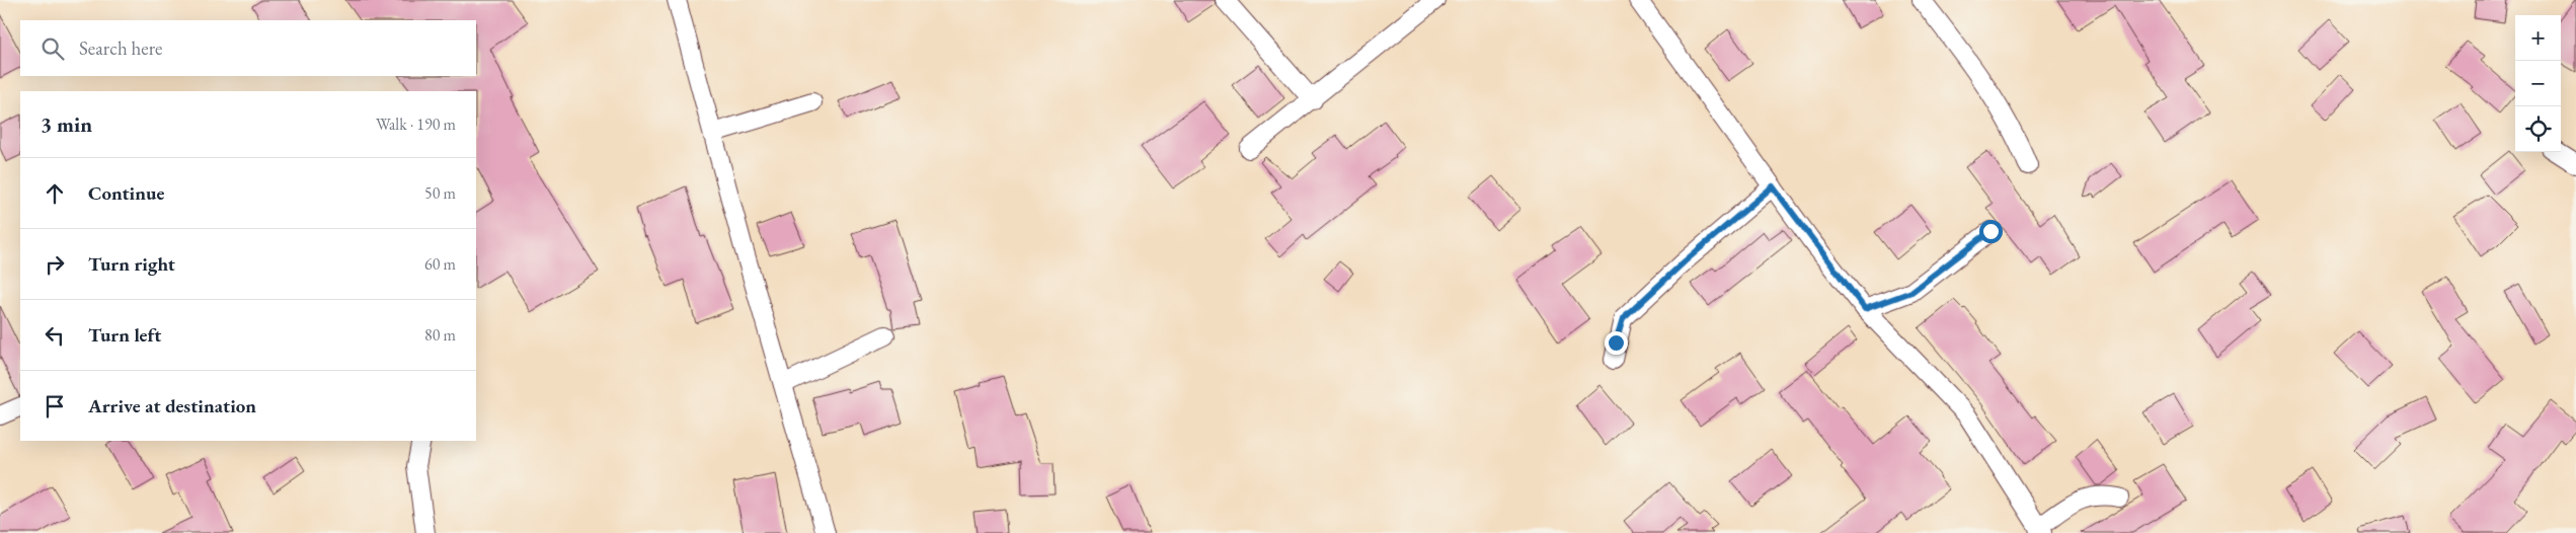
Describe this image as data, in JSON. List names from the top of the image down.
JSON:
{
  "page": {
    "map_buttons": ["+", "−"],
    "search": "Search here",
    "heading": ["3 min", "Walk · 190 m"],
    "list": [
      ["Continue", "50 m"],
      ["Turn right", "60 m"],
      ["Turn left", "80 m"],
      "Arrive at destination"
    ]
  }
}
